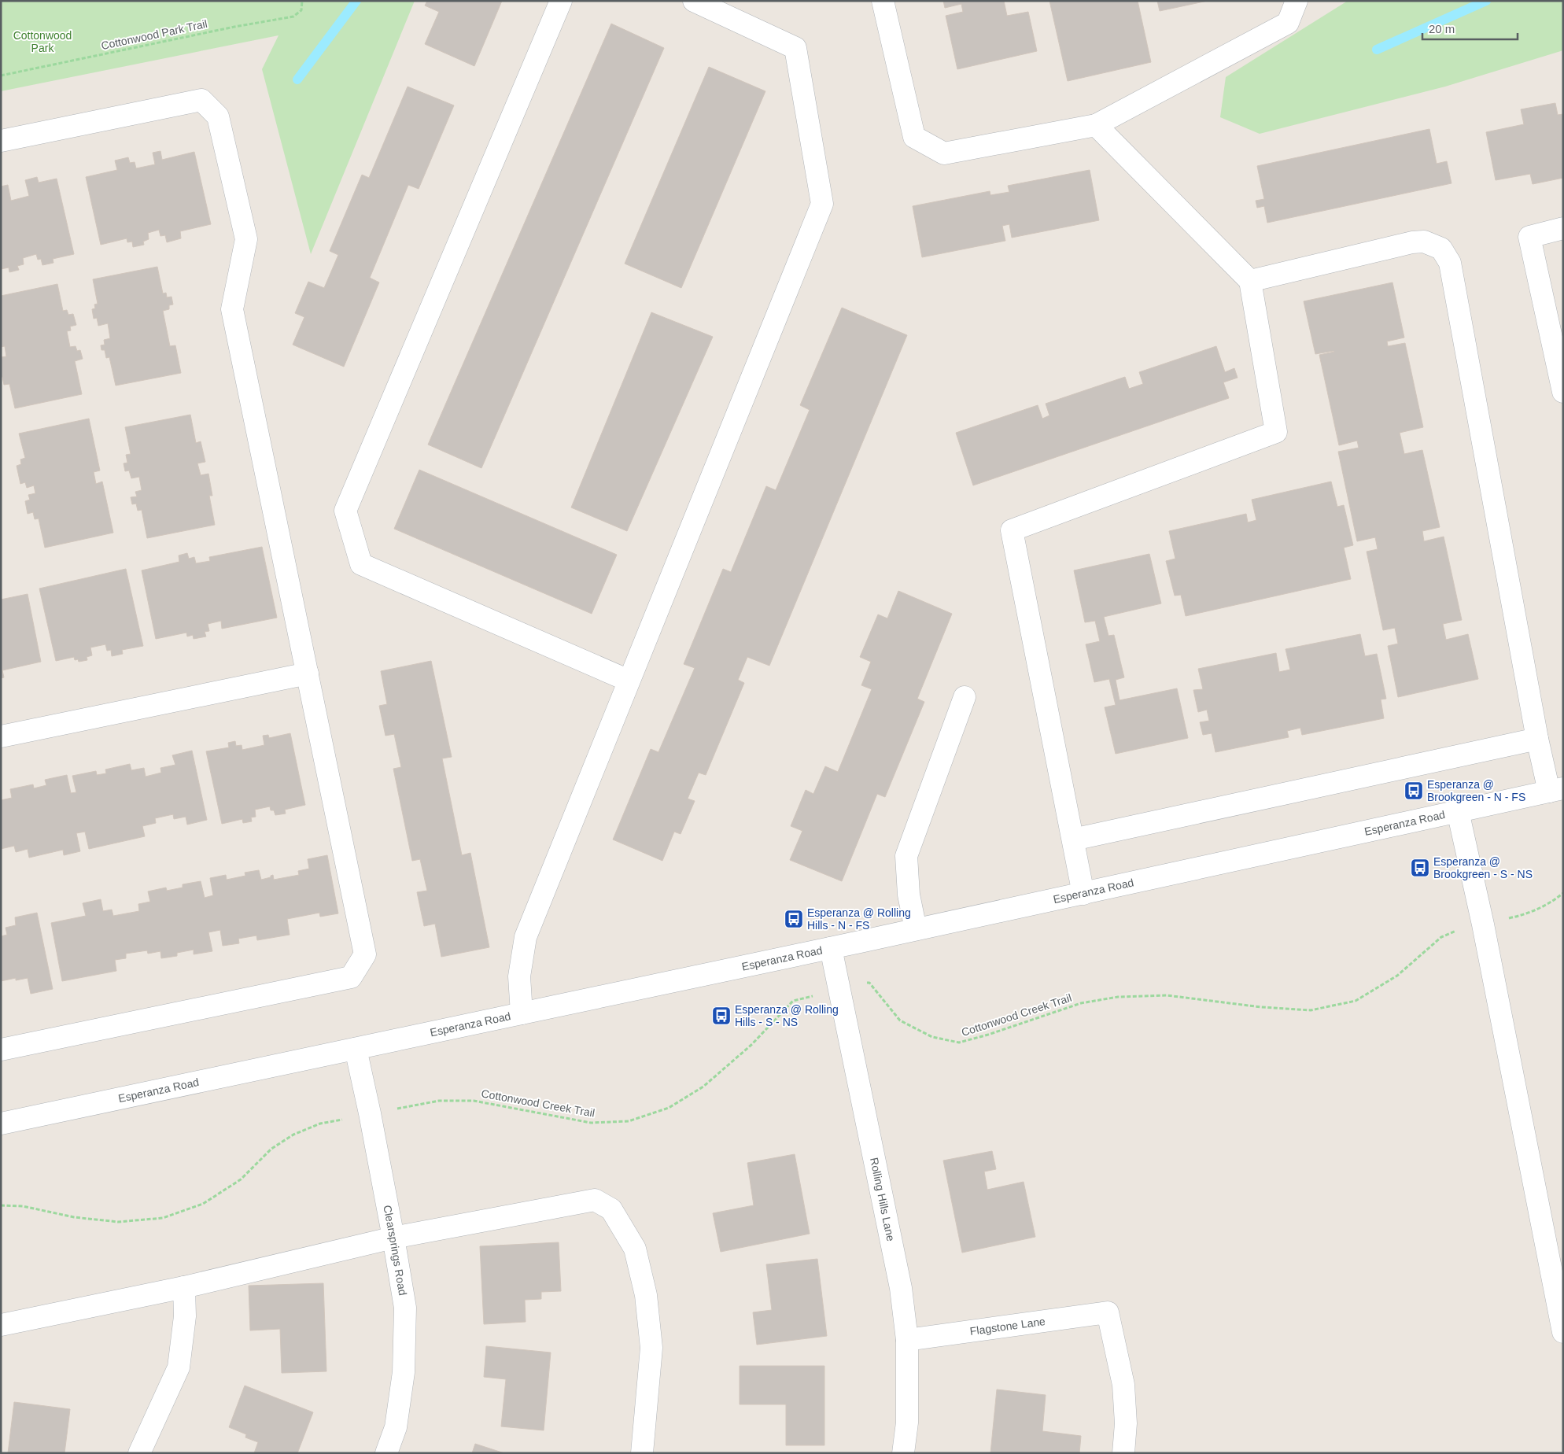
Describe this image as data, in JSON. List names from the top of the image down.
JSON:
{
  "streets": {
    "street": [
      "Esperanza Road",
      "Rolling Hills Lane",
      "Clearsprings Road",
      "Flagstone Lane"
    ],
    "path": ["Cottonwood Park Trail", "Cottonwood Creek Trail"]
  },
  "crossings": [
    ["Esperanza Road", "Rolling Hills Lane"],
    ["Esperanza Road", "Clearsprings Road"],
    ["Cottonwood Creek Trail", "Rolling Hills Lane"],
    ["Cottonwood Creek Trail", "Clearsprings Road"],
    ["Rolling Hills Lane", "Flagstone Lane"]
  ],
  "parks": ["Cottonwood Park"],
  "places": {
    "bus stop": [
      "Esperanza @ Brookgreen - N - FS",
      "Esperanza @ Brookgreen - S - NS",
      "Esperanza @ Rolling Hills - N - FS",
      "Esperanza @ Rolling Hills - S - NS"
    ]
  },
  "scale_bar": "20 m"
}
